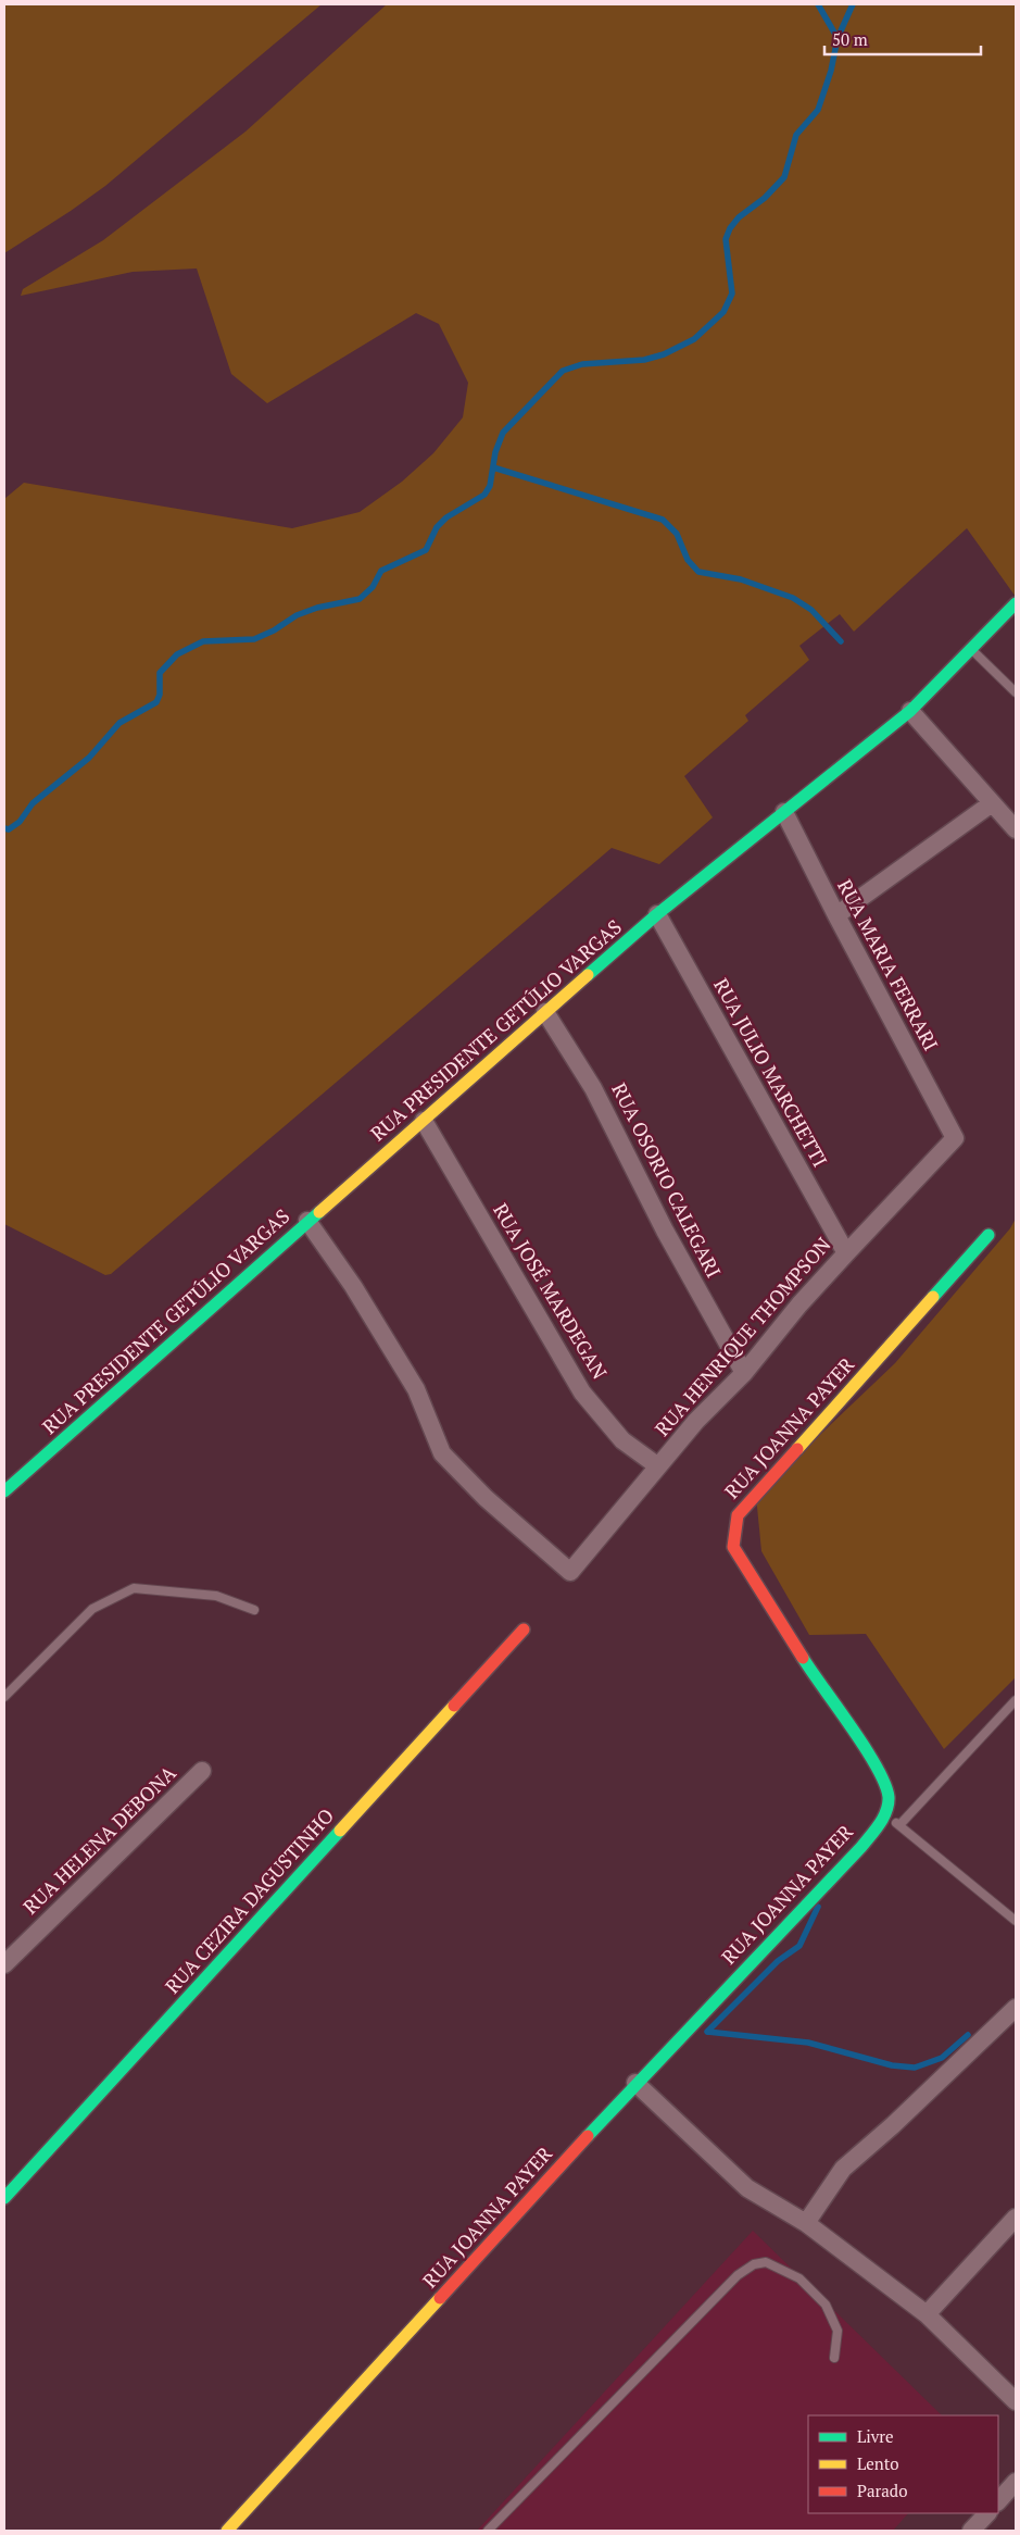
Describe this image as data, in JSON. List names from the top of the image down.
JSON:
{
  "streets": {
    "street": [
      "RUA MARIA FERRARI",
      "RUA PRESIDENTE GETÚLIO VARGAS",
      "RUA JULIO MARCHETTI",
      "RUA OSORIO CALEGARI",
      "RUA JOSÉ MARDEGAN",
      "RUA HENRIQUE THOMPSON",
      "RUA JOANNA PAYER",
      "RUA HELENA DEBONA",
      "RUA CEZIRA DAGUSTINHO"
    ]
  },
  "crossings": [
    ["RUA MARIA FERRARI", "RUA PRESIDENTE GETÚLIO VARGAS"],
    ["RUA MARIA FERRARI", "RUA HENRIQUE THOMPSON"],
    ["RUA PRESIDENTE GETÚLIO VARGAS", "RUA JULIO MARCHETTI"],
    ["RUA PRESIDENTE GETÚLIO VARGAS", "RUA OSORIO CALEGARI"],
    ["RUA PRESIDENTE GETÚLIO VARGAS", "RUA JOSÉ MARDEGAN"],
    ["RUA PRESIDENTE GETÚLIO VARGAS", "RUA HENRIQUE THOMPSON"],
    ["RUA JULIO MARCHETTI", "RUA HENRIQUE THOMPSON"],
    ["RUA OSORIO CALEGARI", "RUA HENRIQUE THOMPSON"],
    ["RUA JOSÉ MARDEGAN", "RUA HENRIQUE THOMPSON"]
  ],
  "legend": ["Livre", "Lento", "Parado"],
  "scale_bar": "50 m"
}
